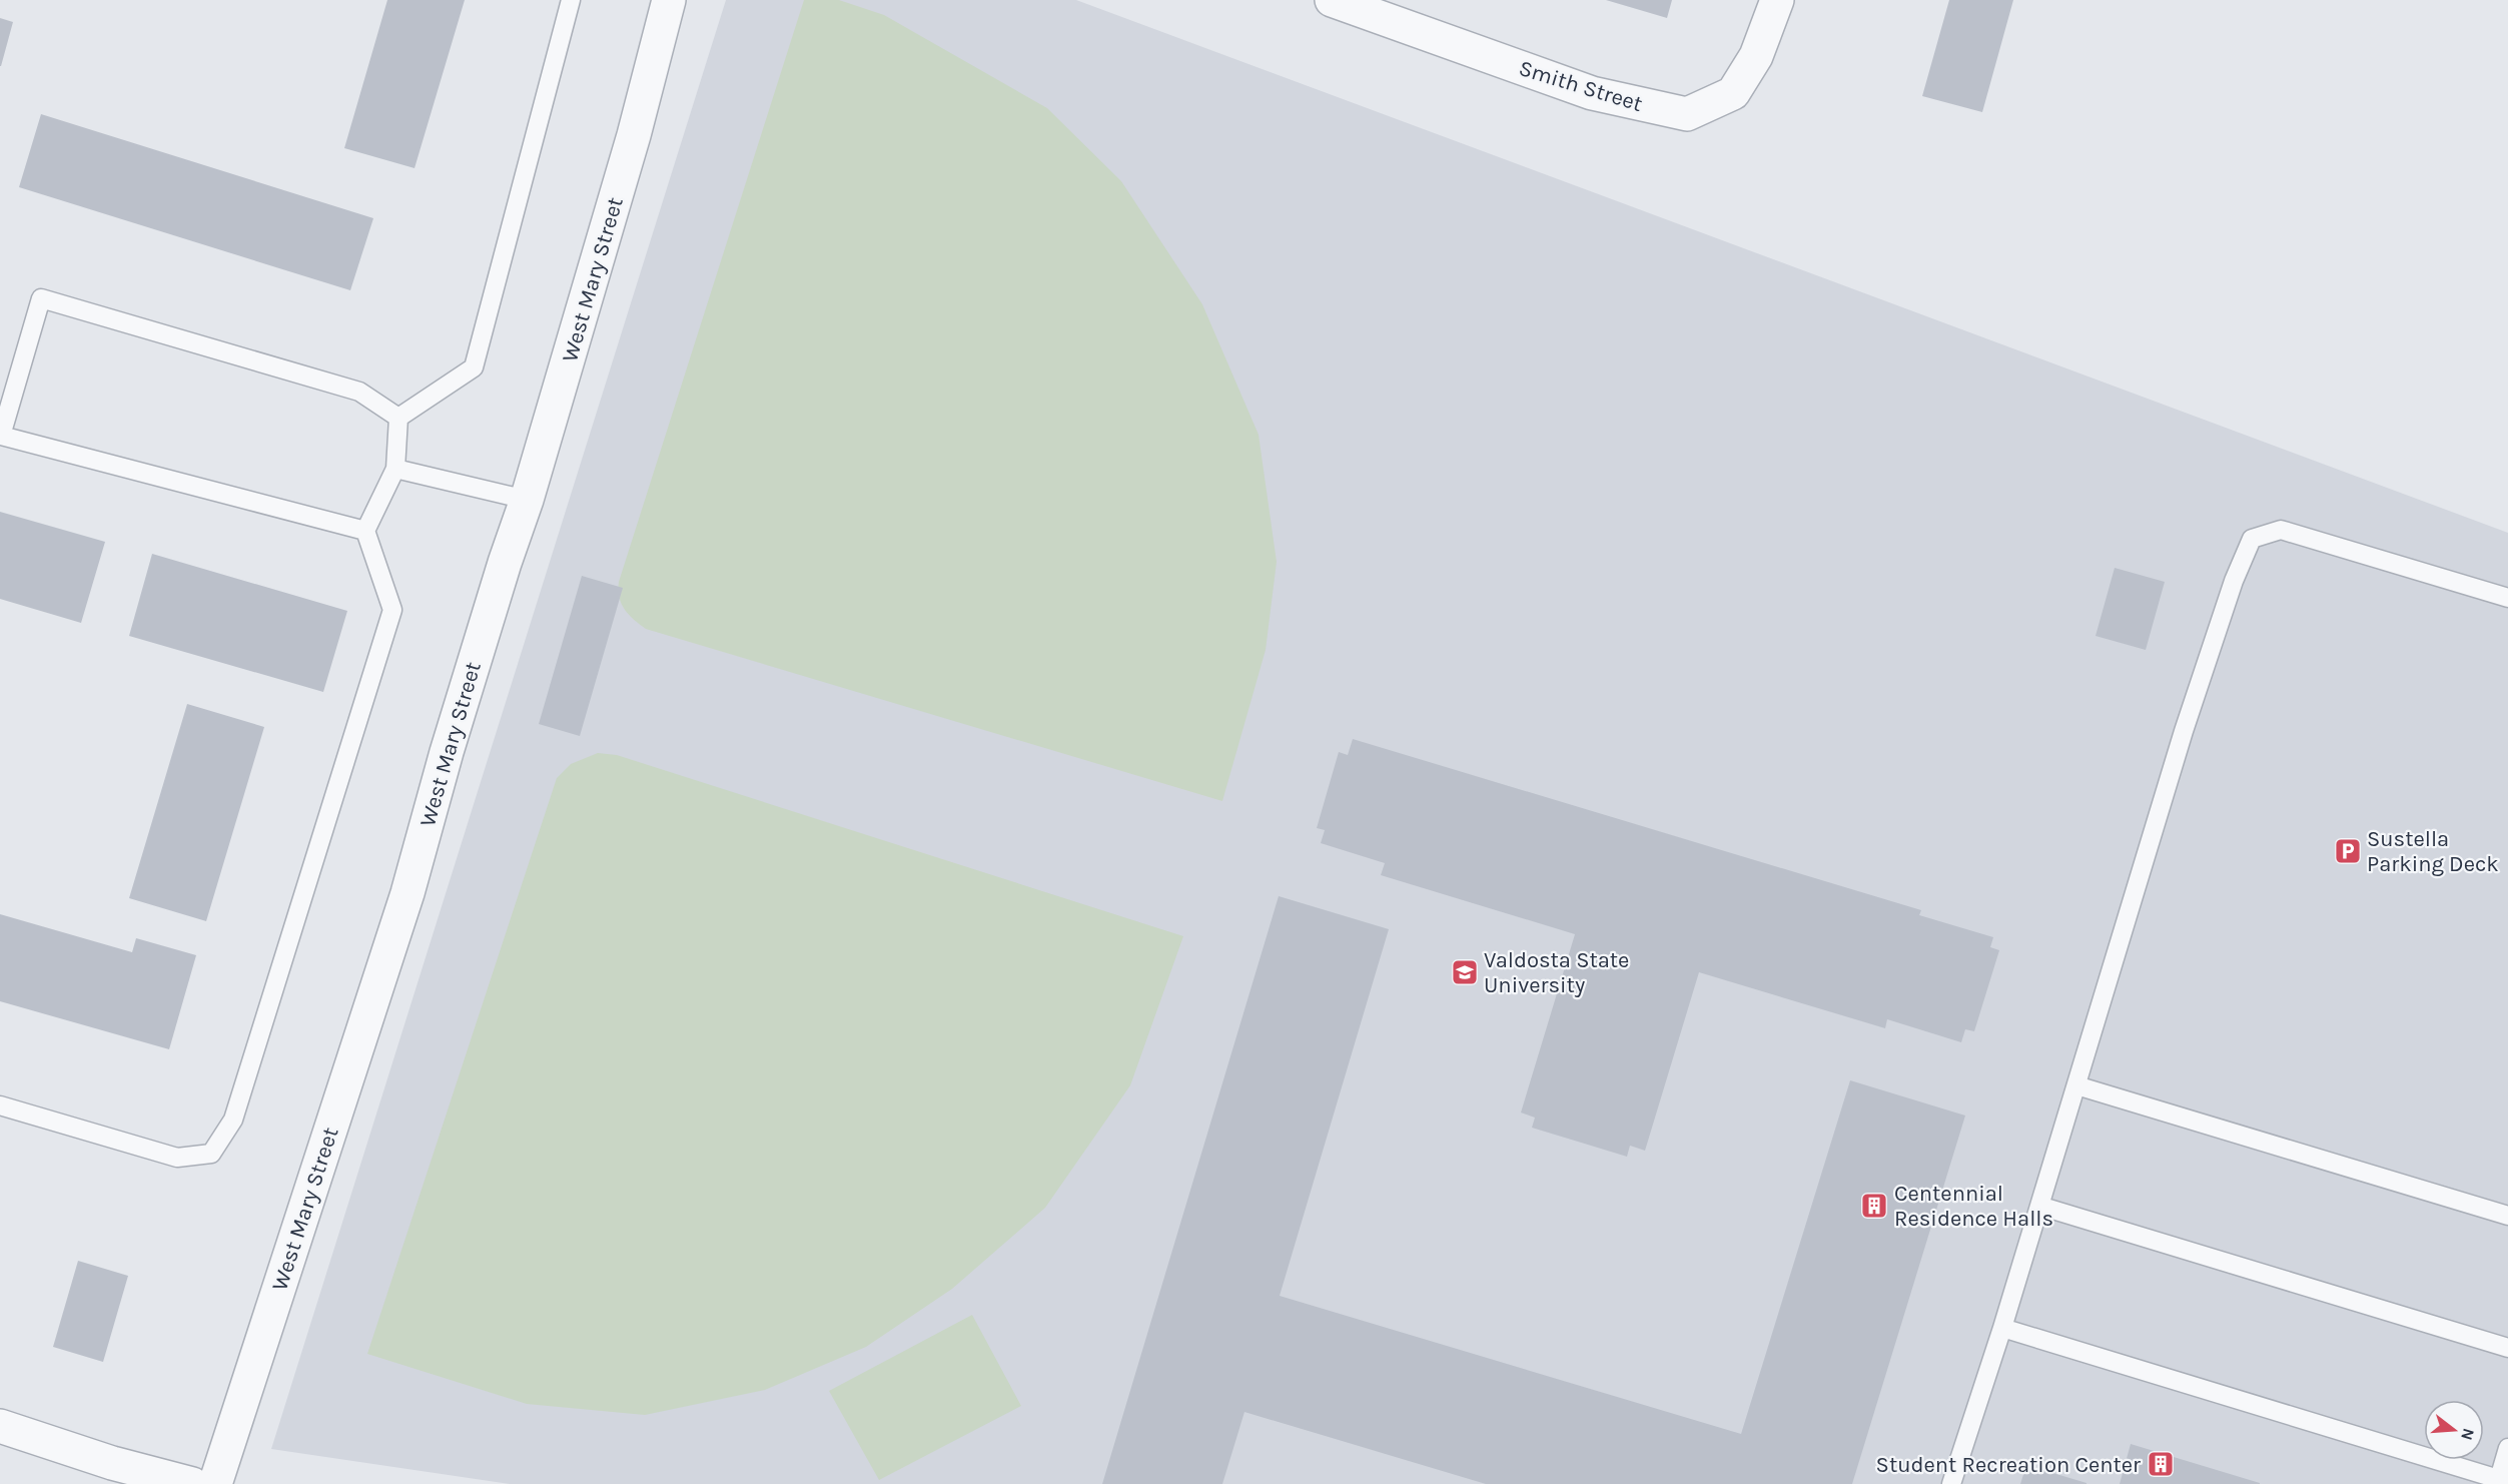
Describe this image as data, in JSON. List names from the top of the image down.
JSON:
{
  "streets": {
    "street": ["Smith Street", "West Mary Street"]
  },
  "places": {
    "parking": ["Sustella Parking Deck"],
    "school or university": ["Valdosta State University"],
    "building": ["Centennial Residence Halls", "Student Recreation Center"]
  },
  "north": "right"
}
